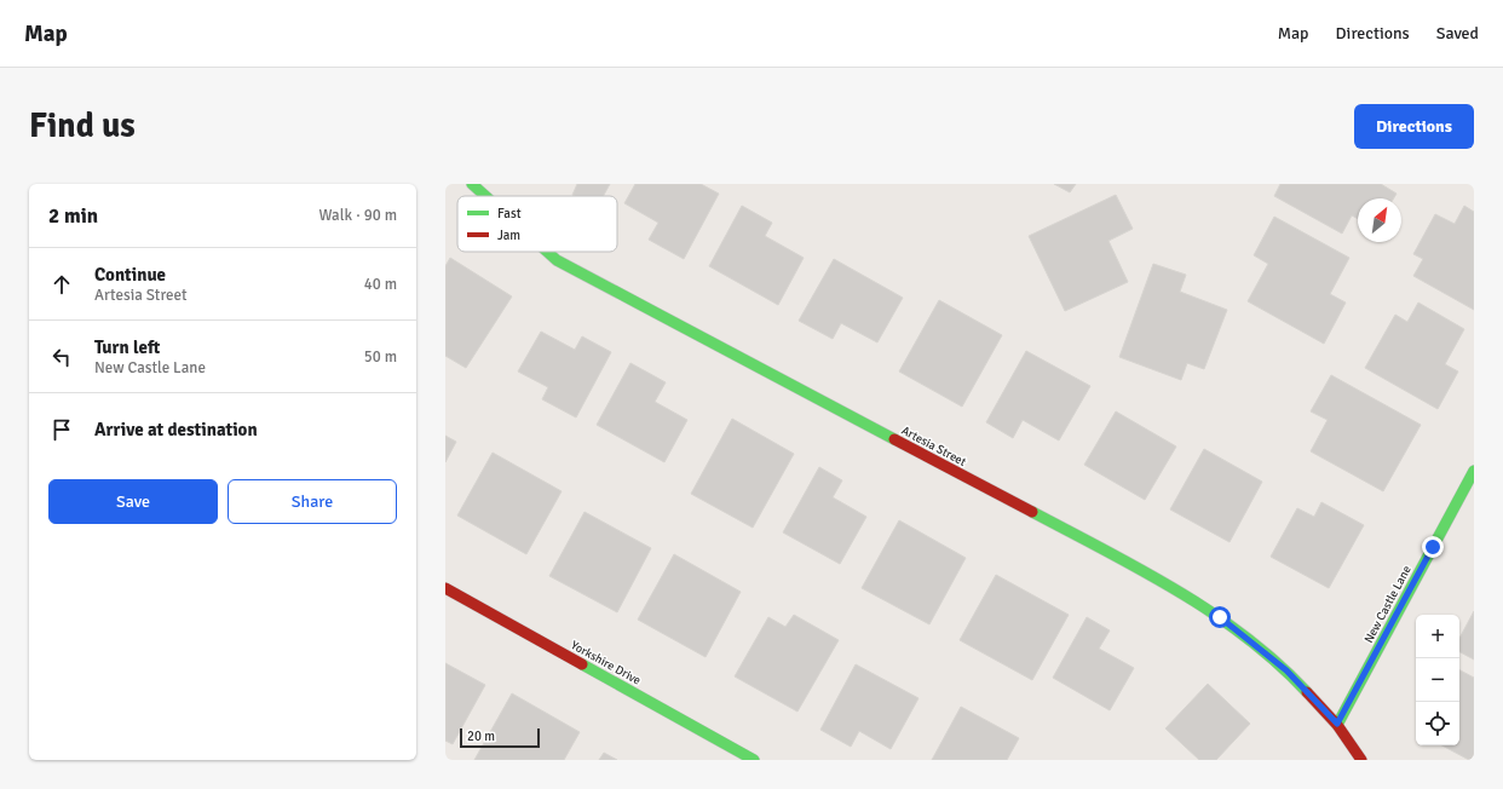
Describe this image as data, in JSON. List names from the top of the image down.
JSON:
{
  "streets": {
    "street": ["Artesia Street", "New Castle Lane", "Yorkshire Drive"]
  },
  "crossings": [
    ["Artesia Street", "New Castle Lane"]
  ],
  "legend": ["Fast", "Jam"],
  "scale_bar": "20 m",
  "north": "top right",
  "page": {
    "header": "Map",
    "nav": ["Map", "Directions", "Saved"],
    "buttons": [
      "Directions",
      ["Save", "Share"]
    ],
    "title": "Find us",
    "heading": ["2 min", "Walk · 90 m"],
    "list": [
      ["Continue", "Artesia Street", "40 m"],
      ["Turn left", "New Castle Lane", "50 m"],
      "Arrive at destination"
    ],
    "map_buttons": ["+", "−"],
    "scale": "20 m"
  }
}
